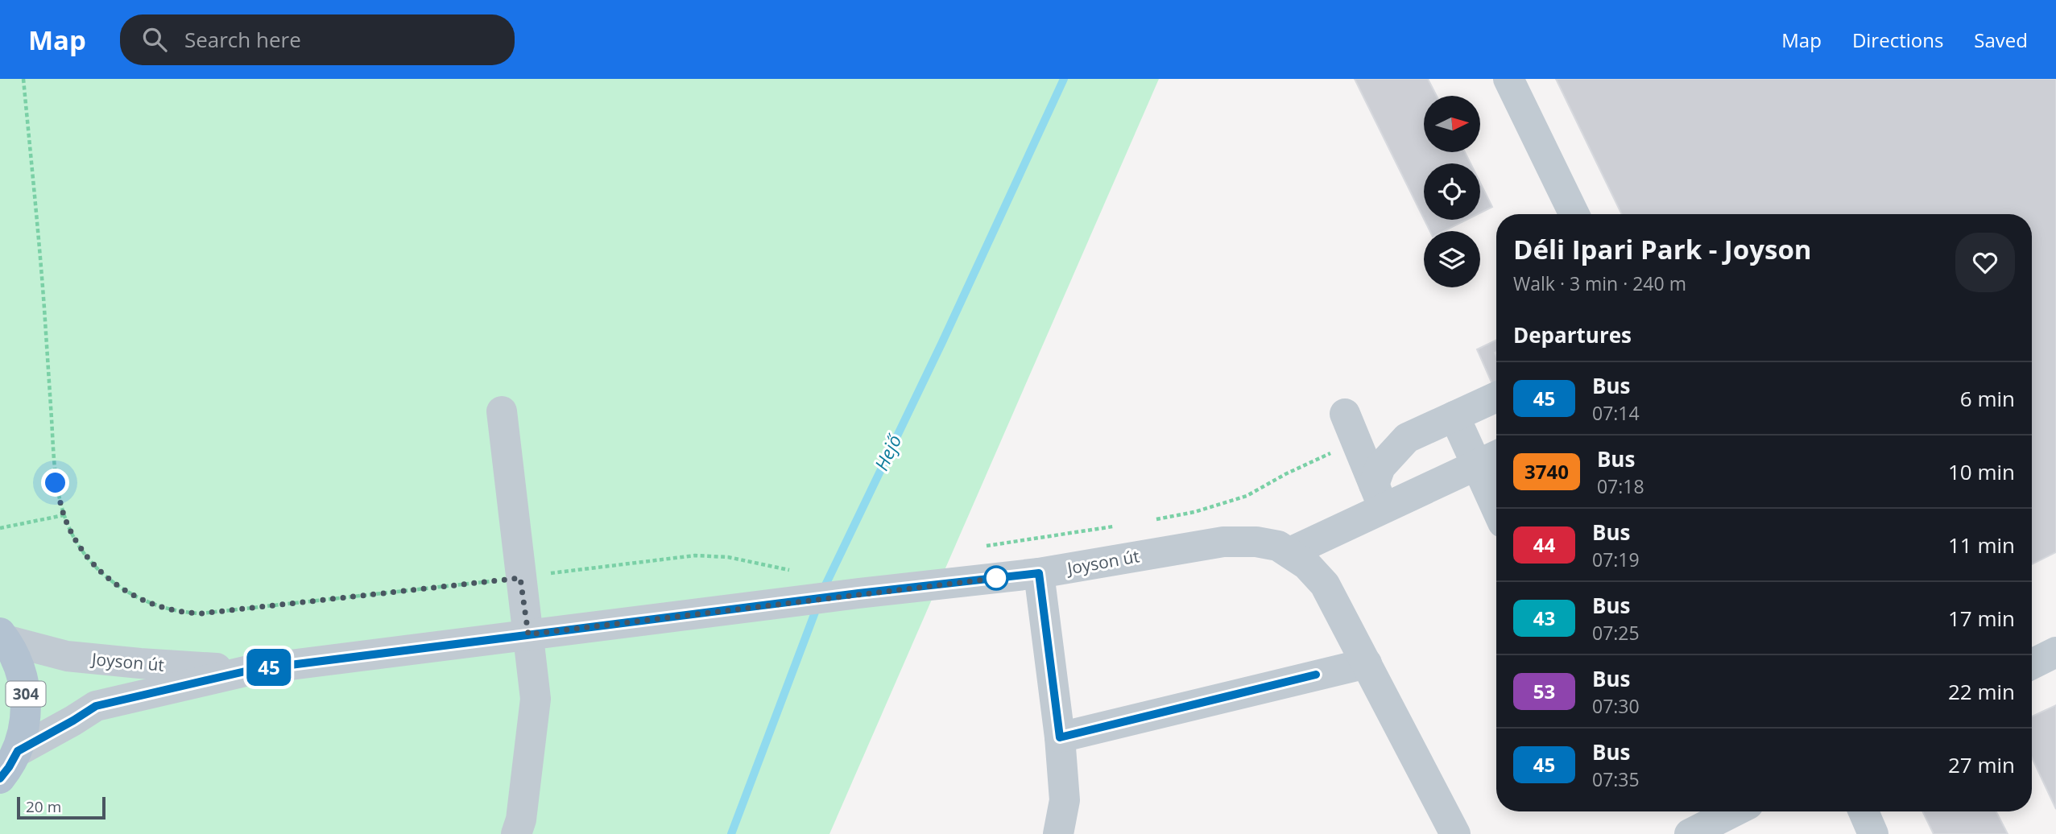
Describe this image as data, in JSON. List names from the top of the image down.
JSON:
{
  "streets": {
    "main road": ["304"],
    "street": ["Joyson út"]
  },
  "crossings": [
    ["Joyson út", "304"]
  ],
  "water": ["Hejő"],
  "lines": ["bus line 45"],
  "scale_bar": "20 m",
  "north": "right",
  "page": {
    "header": "Map",
    "search": "Search here",
    "nav": ["Map", "Directions", "Saved"],
    "on_map": "45",
    "heading": [
      ["Déli Ipari Park - Joyson", "Walk · 3 min · 240 m"],
      "Departures"
    ],
    "list": [
      {
        "mark": "45",
        "name": "Bus",
        "note": "07:14",
        "value": "6 min"
      },
      {
        "mark": "3740",
        "name": "Bus",
        "note": "07:18",
        "value": "10 min"
      },
      {
        "mark": "44",
        "name": "Bus",
        "note": "07:19",
        "value": "11 min"
      },
      {
        "mark": "43",
        "name": "Bus",
        "note": "07:25",
        "value": "17 min"
      },
      {
        "mark": "53",
        "name": "Bus",
        "note": "07:30",
        "value": "22 min"
      },
      {
        "mark": "45",
        "name": "Bus",
        "note": "07:35",
        "value": "27 min"
      }
    ],
    "scale": "20 m"
  }
}
